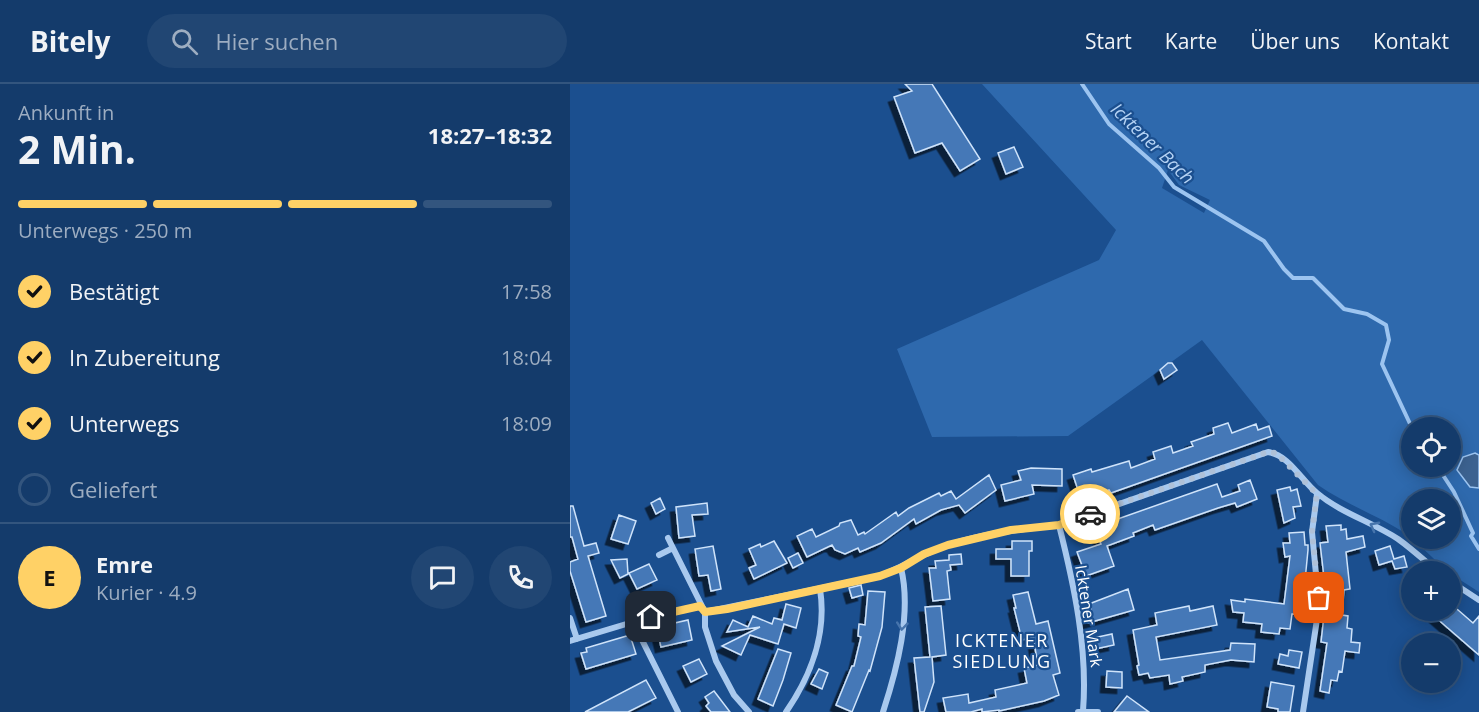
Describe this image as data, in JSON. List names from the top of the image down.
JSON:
{
  "streets": {
    "street": ["Icktener Mark"]
  },
  "districts": ["ICKTENER SIEDLUNG"],
  "water": ["Icktener Bach"],
  "page": {
    "header": "Bitely",
    "search": "Hier suchen",
    "nav": [
      "Start",
      "Karte",
      "Über uns",
      "Kontakt"
    ],
    "heading": ["2 Min.", "Ankunft in", "18:27–18:32"],
    "panel": ["Emre", "Kurier · 4.9"],
    "bar": "Unterwegs · 250 m",
    "list": [
      ["Bestätigt", "17:58"],
      ["In Zubereitung", "18:04"],
      ["Unterwegs", "18:09"],
      "Geliefert"
    ],
    "map_buttons": ["+", "−"],
    "round": "E"
  }
}
